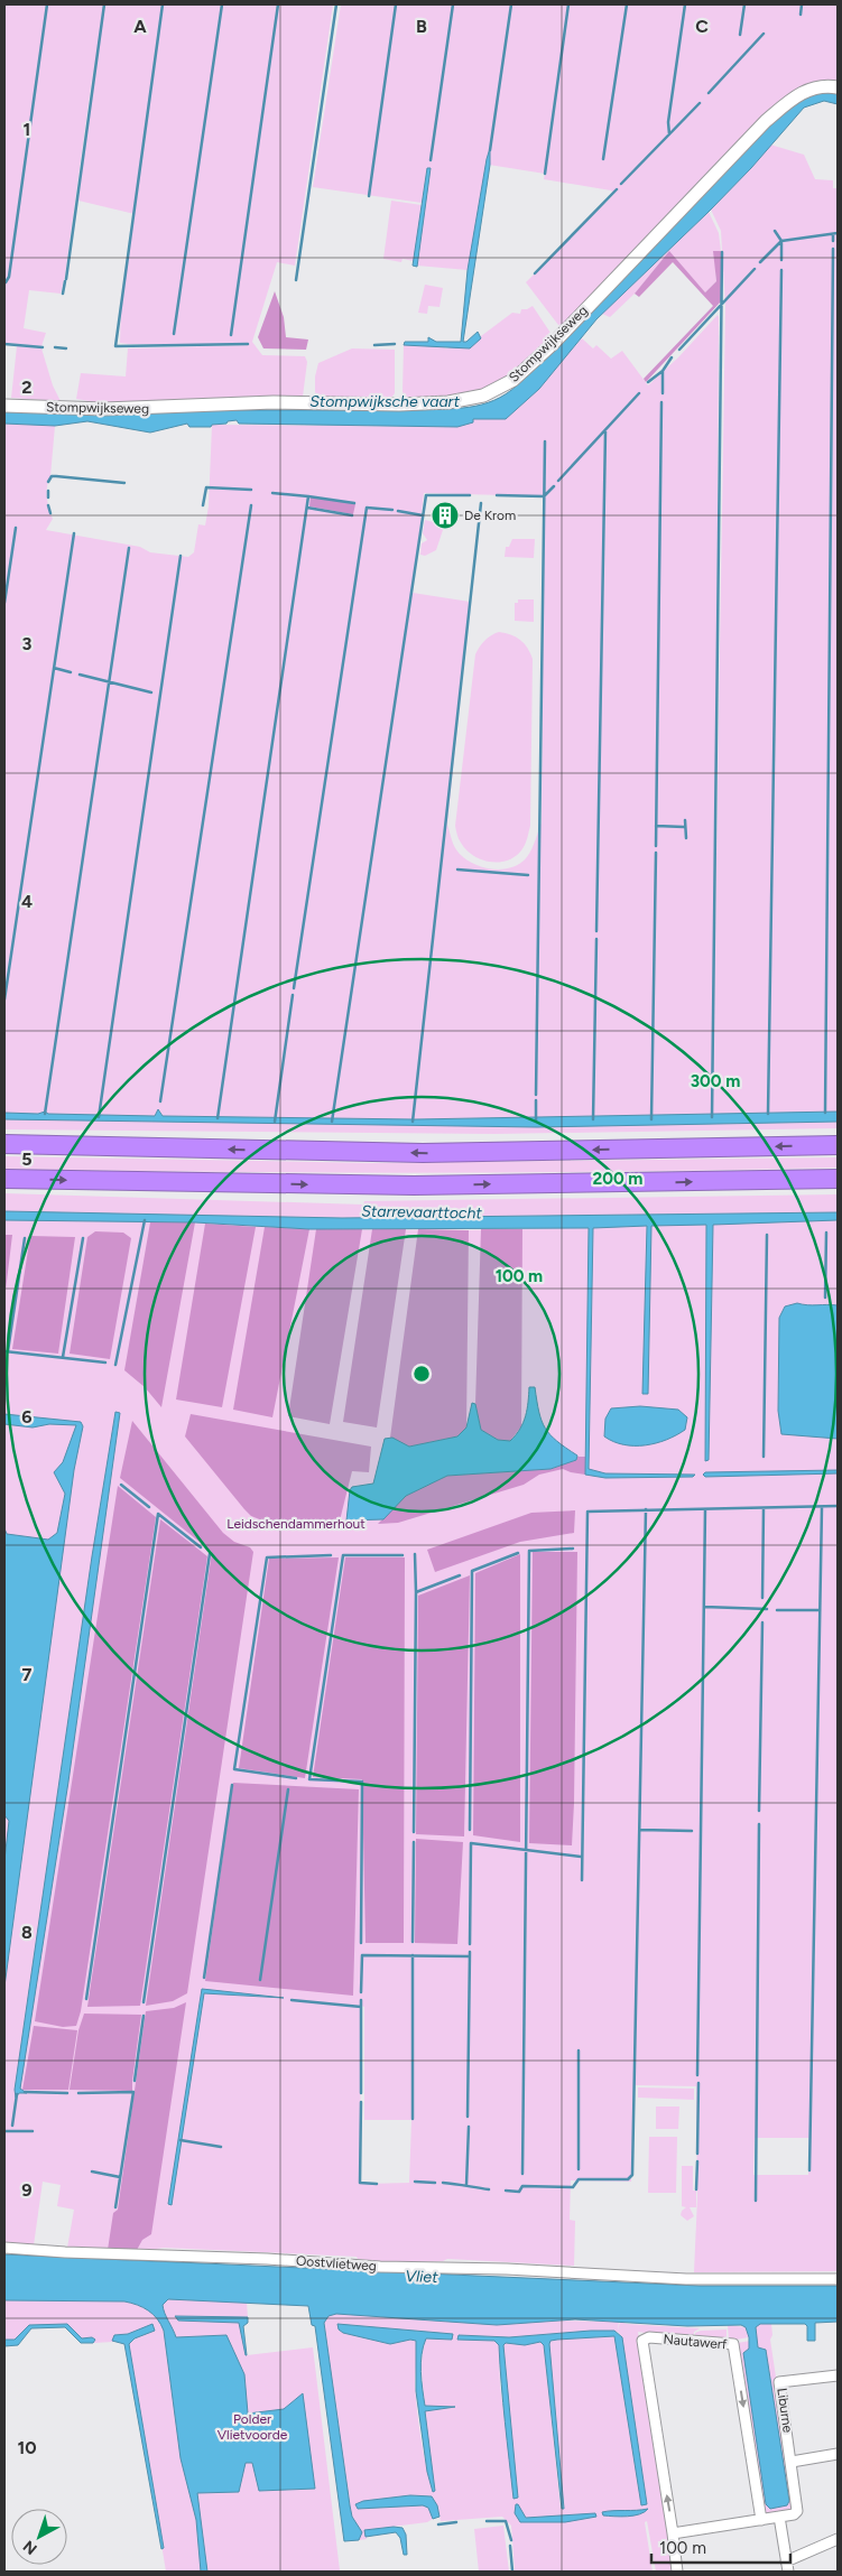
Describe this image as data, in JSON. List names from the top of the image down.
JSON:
{
  "streets": {
    "street": [
      "Stompwijkseweg",
      "Oostvlietweg",
      "Nautawerf",
      "Liburne"
    ]
  },
  "water": ["Stompwijksche vaart", "Starrevaarttocht", "Vliet"],
  "parks": ["Leidschendammerhout", "Polder Vlietvoorde"],
  "places": {
    "building": ["De Krom"]
  },
  "scale_bar": "100 m",
  "north": "bottom left",
  "grid": {
    "columns": ["A", "B", "C"],
    "rows": [
      "1",
      "2",
      "3",
      "4",
      "5",
      "6",
      "7",
      "8",
      "9",
      "10"
    ]
  },
  "rings": ["300 m", "200 m", "100 m"]
}
